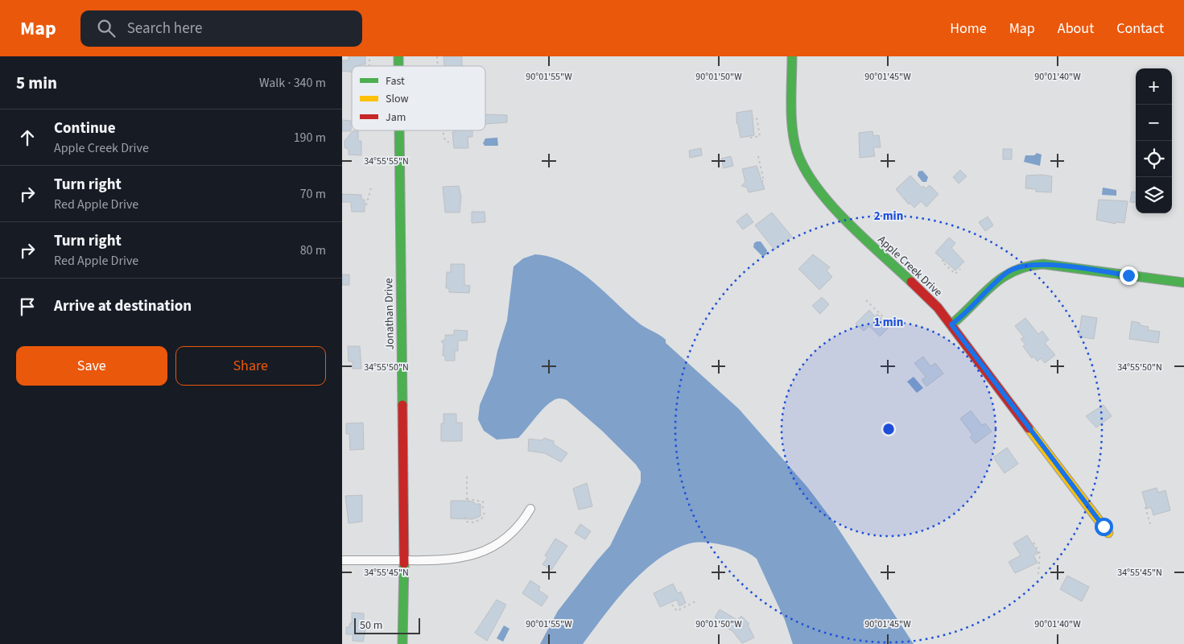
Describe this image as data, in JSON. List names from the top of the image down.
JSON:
{
  "streets": {
    "street": ["Apple Creek Drive", "Jonathan Drive"]
  },
  "legend": ["Fast", "Slow", "Jam"],
  "scale_bar": "50 m",
  "page": {
    "header": "Map",
    "search": "Search here",
    "nav": [
      "Home",
      "Map",
      "About",
      "Contact"
    ],
    "heading": ["5 min", "Walk · 340 m"],
    "map_buttons": ["+", "−"],
    "list": [
      ["Continue", "Apple Creek Drive", "190 m"],
      ["Turn right", "Red Apple Drive", "70 m"],
      ["Turn right", "Red Apple Drive", "80 m"],
      "Arrive at destination"
    ],
    "buttons": ["Save", "Share"],
    "scale": "50 m"
  },
  "coordinates": [
    "90°01'55\"W",
    "90°01'50\"W",
    "90°01'45\"W",
    "90°01'40\"W",
    "34°55'55\"N",
    "34°55'50\"N",
    "34°55'45\"N"
  ],
  "rings": ["2 min", "1 min"]
}
